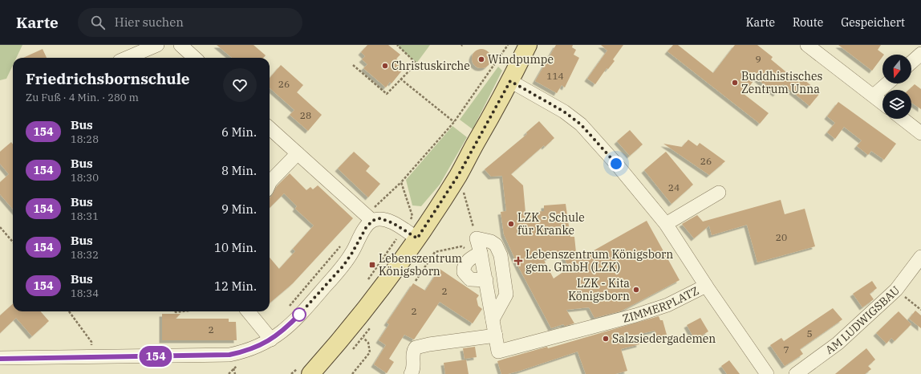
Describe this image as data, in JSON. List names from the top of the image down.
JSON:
{
  "streets": {
    "street": ["ZIMMERPLATZ", "AM LUDWIGSBAU"]
  },
  "places": {
    "other": [
      "Windpumpe",
      "Christuskirche",
      "Buddhistisches Zentrum Unna",
      "LZK - Schule für Kranke",
      "LZK - Kita Königsborn",
      "Salzsiedergademen"
    ],
    "health": ["Lebenszentrum Königsborn gem. GmbH (LZK)"],
    "transit": ["Lebenszentrum Königsborn"]
  },
  "lines": ["bus line 154"],
  "house_numbers": [
    "9",
    "114",
    "26",
    "28",
    "26",
    "24",
    "20",
    "2",
    "2",
    "2",
    "5",
    "7"
  ],
  "north": "bottom",
  "page": {
    "header": "Karte",
    "search": "Hier suchen",
    "nav": ["Karte", "Route", "Gespeichert"],
    "on_map": "154",
    "heading": ["Friedrichsbornschule", "Zu Fuß · 4 Min. · 280 m"],
    "list": [
      {
        "mark": "154",
        "name": "Bus",
        "note": "18:28",
        "value": "6 Min."
      },
      {
        "mark": "154",
        "name": "Bus",
        "note": "18:30",
        "value": "8 Min."
      },
      {
        "mark": "154",
        "name": "Bus",
        "note": "18:31",
        "value": "9 Min."
      },
      {
        "mark": "154",
        "name": "Bus",
        "note": "18:32",
        "value": "10 Min."
      },
      {
        "mark": "154",
        "name": "Bus",
        "note": "18:34",
        "value": "12 Min."
      }
    ]
  }
}
